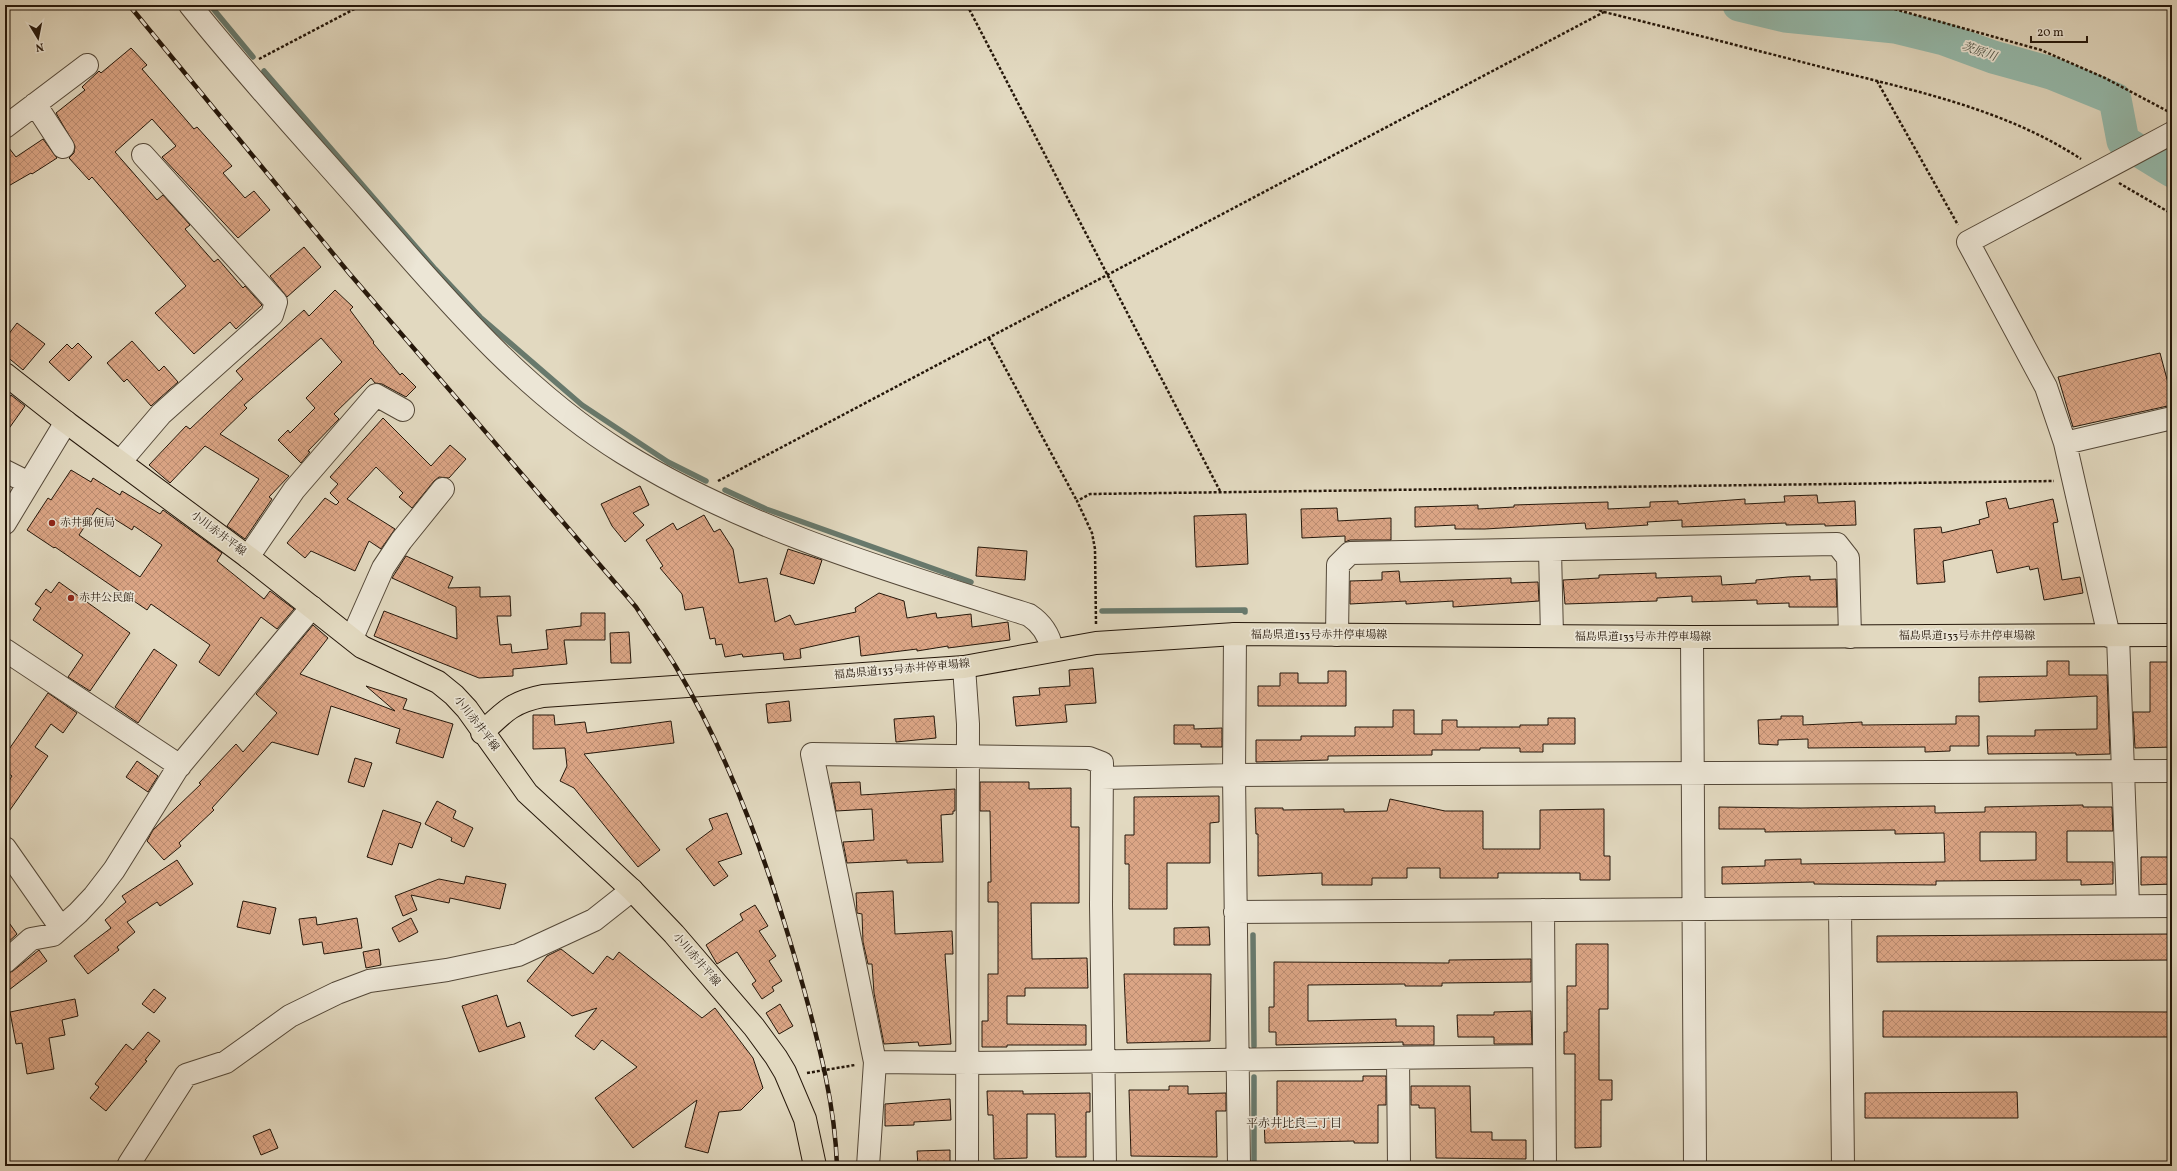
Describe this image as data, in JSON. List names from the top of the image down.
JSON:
{
  "streets": {
    "main road": ["小川赤井平線", "福島県道133号赤井停車場線"]
  },
  "crossings": [
    ["小川赤井平線", "福島県道133号赤井停車場線"]
  ],
  "districts": ["平赤井比良三丁目"],
  "water": ["茨原川"],
  "places": ["赤井郵便局", "赤井公民館"],
  "scale_bar": "20 m",
  "north": "bottom"
}
